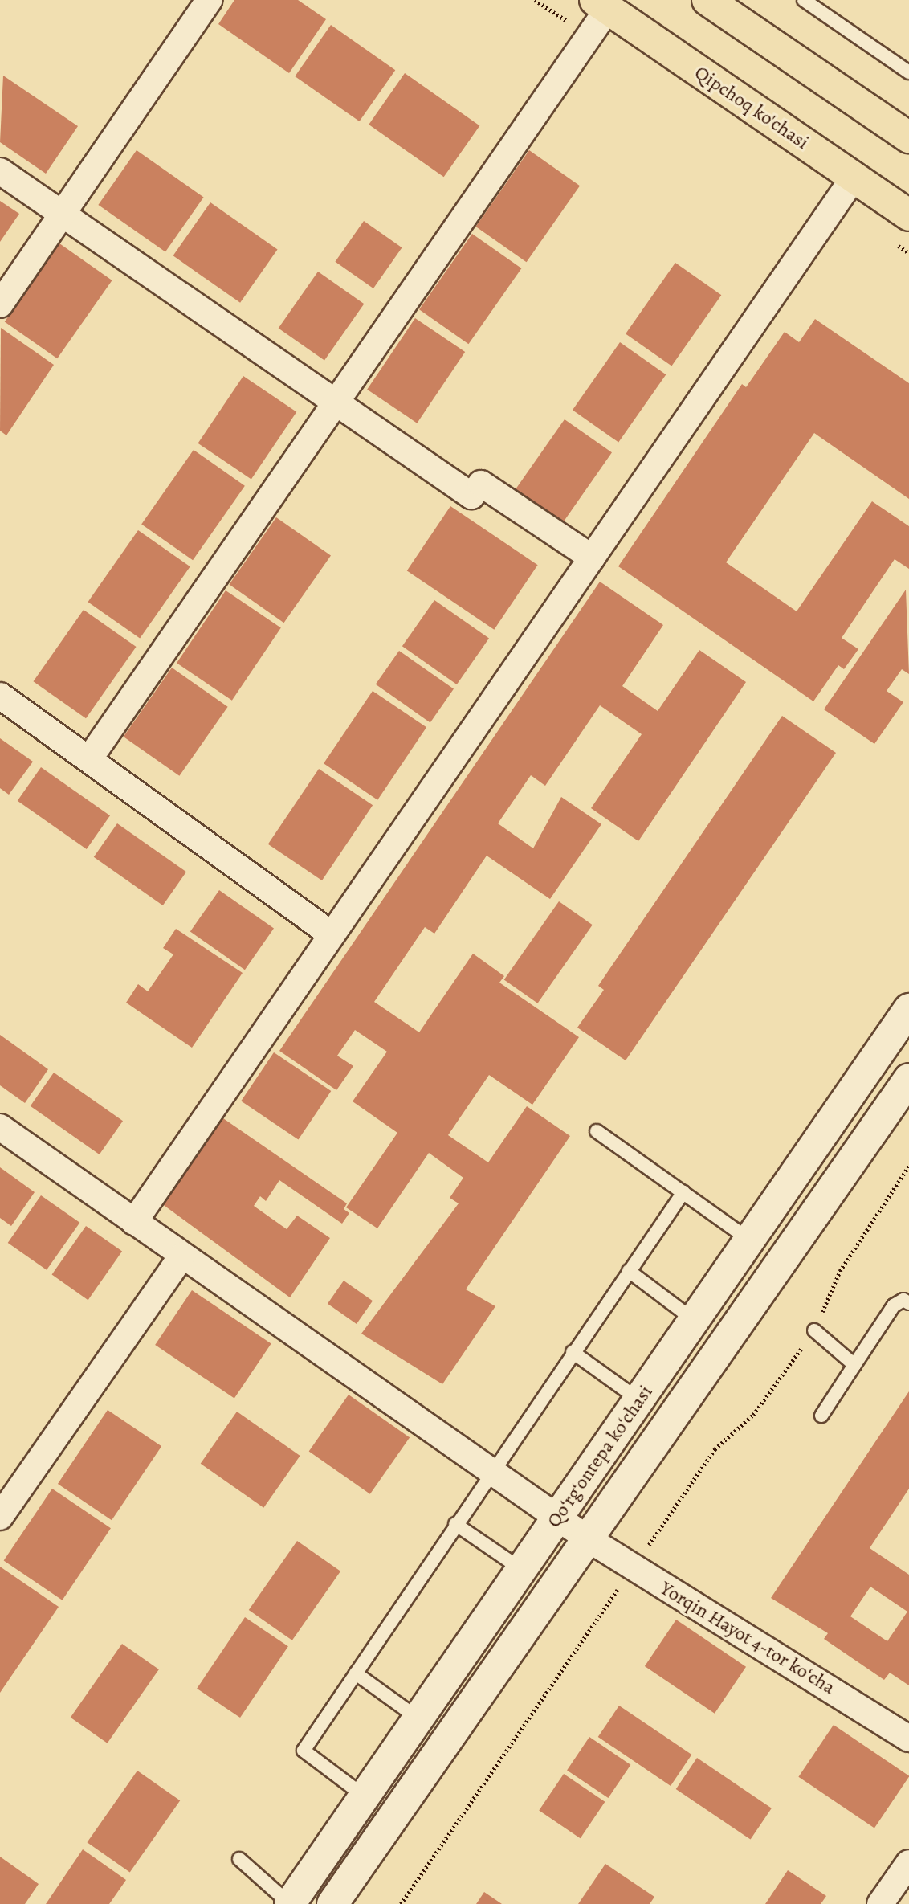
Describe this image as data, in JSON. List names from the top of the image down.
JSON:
{
  "streets": {
    "main road": ["Qipchoq ko'chasi", "Qoʻrgʻontepa koʻchasi"],
    "street": ["Yorqin Hayot 4-tor koʻcha"]
  },
  "crossings": [
    ["Qoʻrgʻontepa koʻchasi", "Yorqin Hayot 4-tor koʻcha"]
  ]
}
